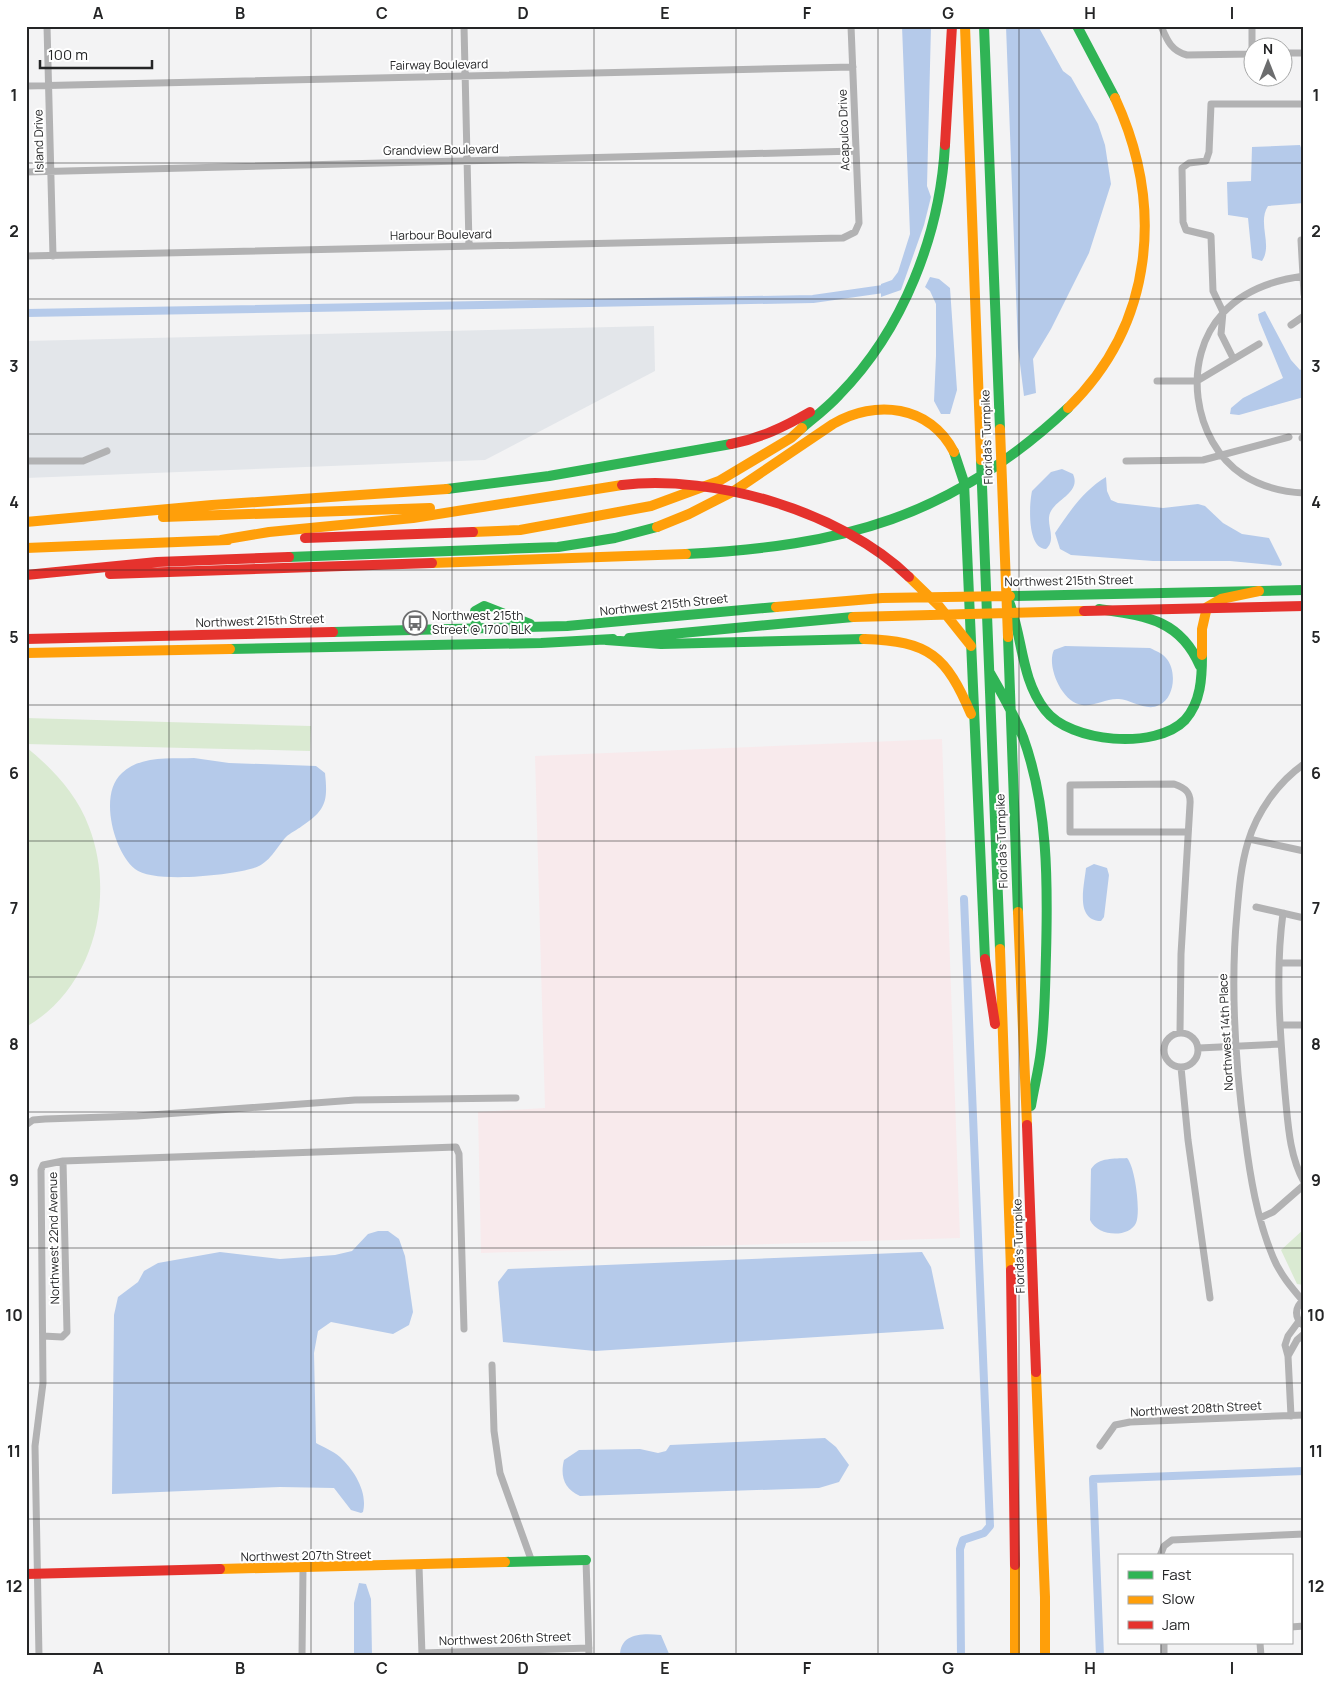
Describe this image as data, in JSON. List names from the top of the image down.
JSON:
{
  "streets": {
    "main road": ["Florida's Turnpike", "Northwest 215th Street", "Northwest 207th Street"],
    "street": [
      "Fairway Boulevard",
      "Acapulco Drive",
      "Island Drive",
      "Grandview Boulevard",
      "Harbour Boulevard",
      "Northwest 14th Place",
      "Northwest 22nd Avenue",
      "Northwest 208th Street",
      "Northwest 206th Street"
    ]
  },
  "crossings": [
    ["Fairway Boulevard", "Acapulco Drive"],
    ["Fairway Boulevard", "Island Drive"],
    ["Acapulco Drive", "Grandview Boulevard"],
    ["Acapulco Drive", "Harbour Boulevard"],
    ["Island Drive", "Grandview Boulevard"],
    ["Island Drive", "Harbour Boulevard"],
    ["Northwest 14th Place", "Northwest 208th Street"],
    ["Northwest 22nd Avenue", "Northwest 207th Street"]
  ],
  "places": {
    "bus stop": ["Northwest 215th Street @ 1700 BLK"]
  },
  "legend": ["Fast", "Slow", "Jam"],
  "scale_bar": "100 m",
  "north": "top",
  "grid": {
    "columns": [
      "A",
      "B",
      "C",
      "D",
      "E",
      "F",
      "G",
      "H",
      "I"
    ],
    "rows": [
      "1",
      "2",
      "3",
      "4",
      "5",
      "6",
      "7",
      "8",
      "9",
      "10",
      "11",
      "12"
    ]
  }
}
